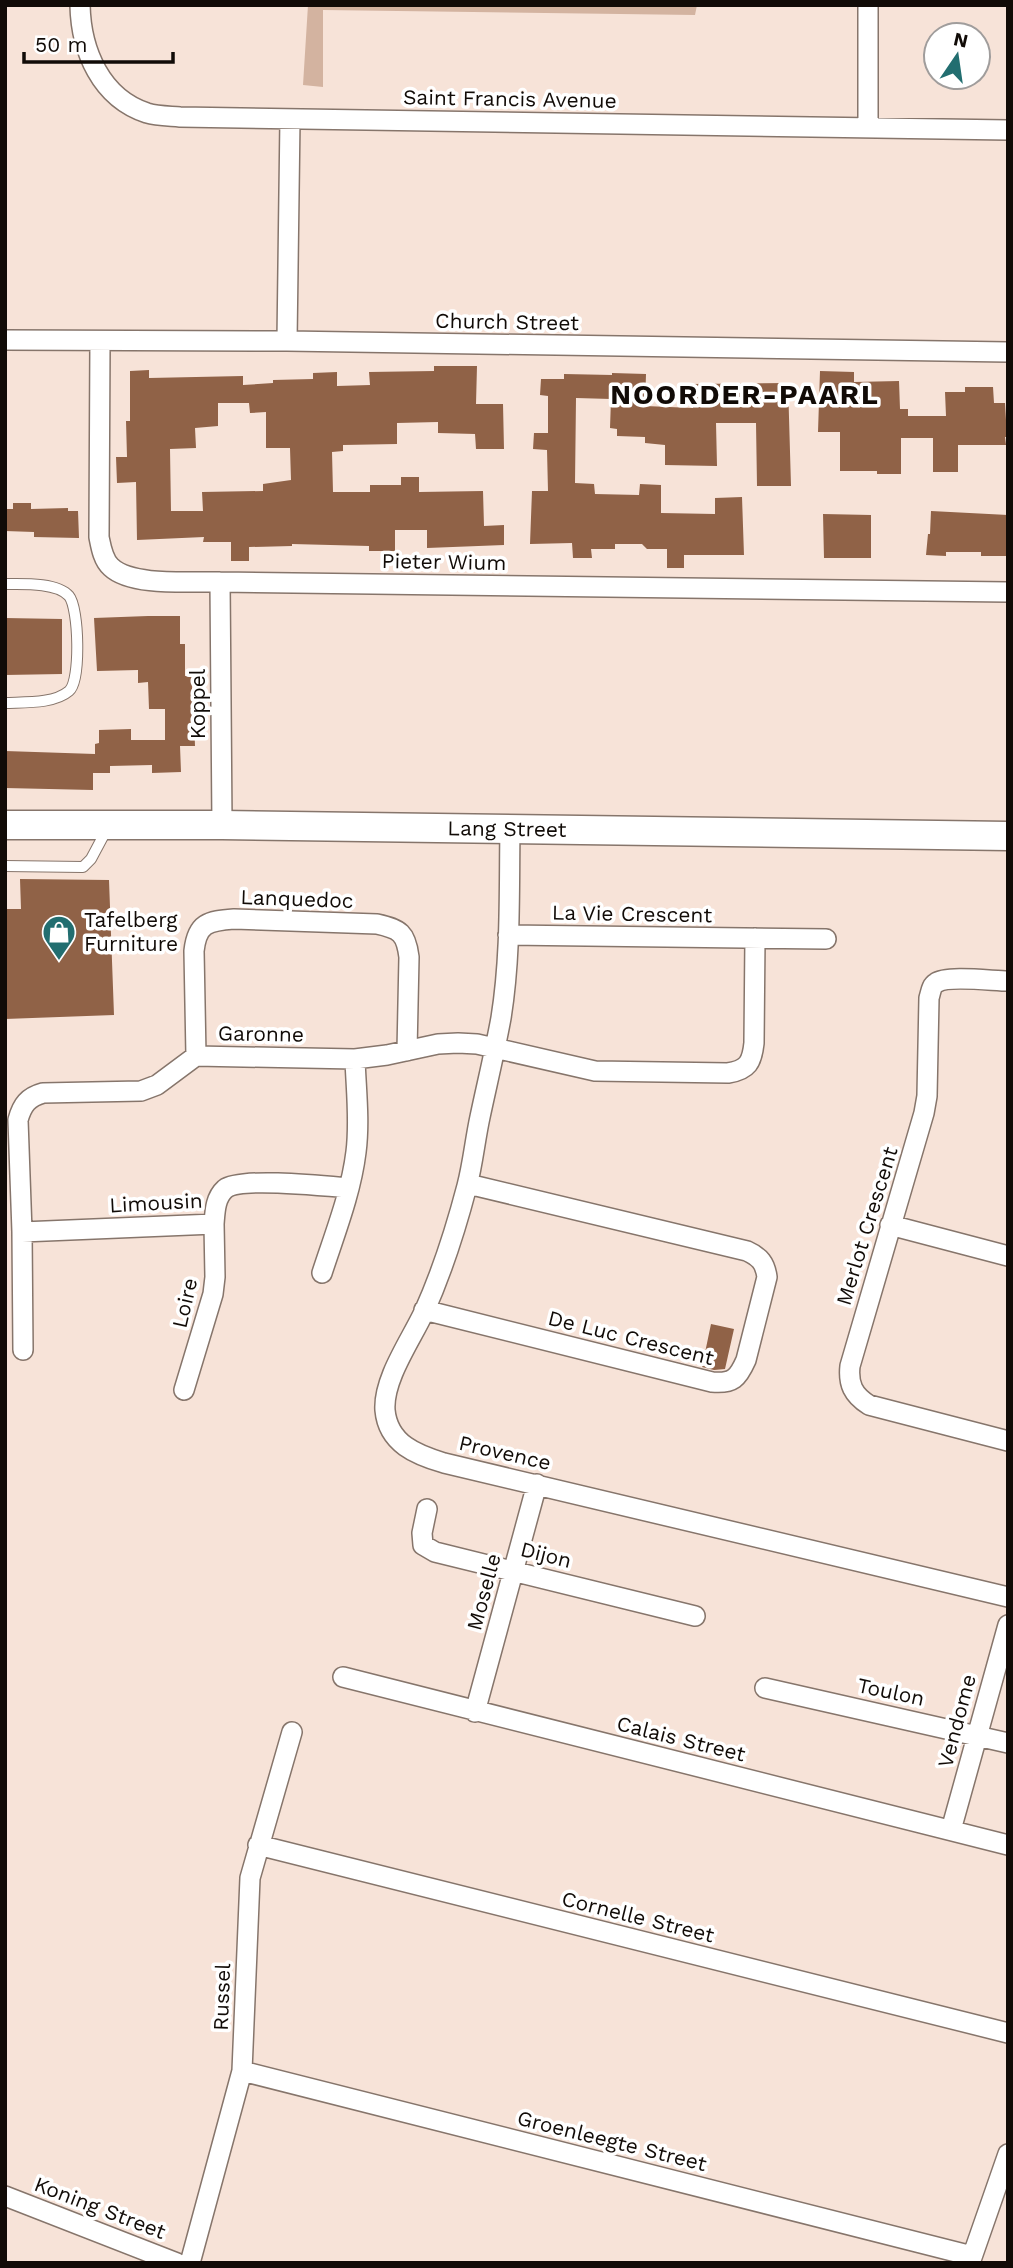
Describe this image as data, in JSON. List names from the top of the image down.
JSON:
{
  "streets": {
    "street": [
      "Saint Francis Avenue",
      "Church Street",
      "Pieter Wium",
      "Koppel",
      "Lang Street",
      "Lanquedoc",
      "La Vie Crescent",
      "Garonne",
      "Limousin",
      "Merlot Crescent",
      "Loire",
      "De Luc Crescent",
      "Provence",
      "Dijon",
      "Moselle",
      "Toulon",
      "Vendome",
      "Calais Street",
      "Cornelle Street",
      "Russel",
      "Groenleegte Street",
      "Koning Street"
    ]
  },
  "crossings": [
    ["Church Street", "Pieter Wium"],
    ["Pieter Wium", "Koppel"],
    ["Koppel", "Lang Street"],
    ["Lanquedoc", "Garonne"],
    ["Garonne", "Limousin"],
    ["Garonne", "Provence"],
    ["Limousin", "Loire"],
    ["De Luc Crescent", "Provence"],
    ["Provence", "Moselle"],
    ["Dijon", "Moselle"],
    ["Moselle", "Calais Street"],
    ["Toulon", "Vendome"],
    ["Vendome", "Calais Street"],
    ["Cornelle Street", "Russel"],
    ["Russel", "Groenleegte Street"]
  ],
  "districts": ["NOORDER-PAARL"],
  "places": {
    "shop": ["Tafelberg Furniture"]
  },
  "scale_bar": "50 m",
  "north": "top"
}
